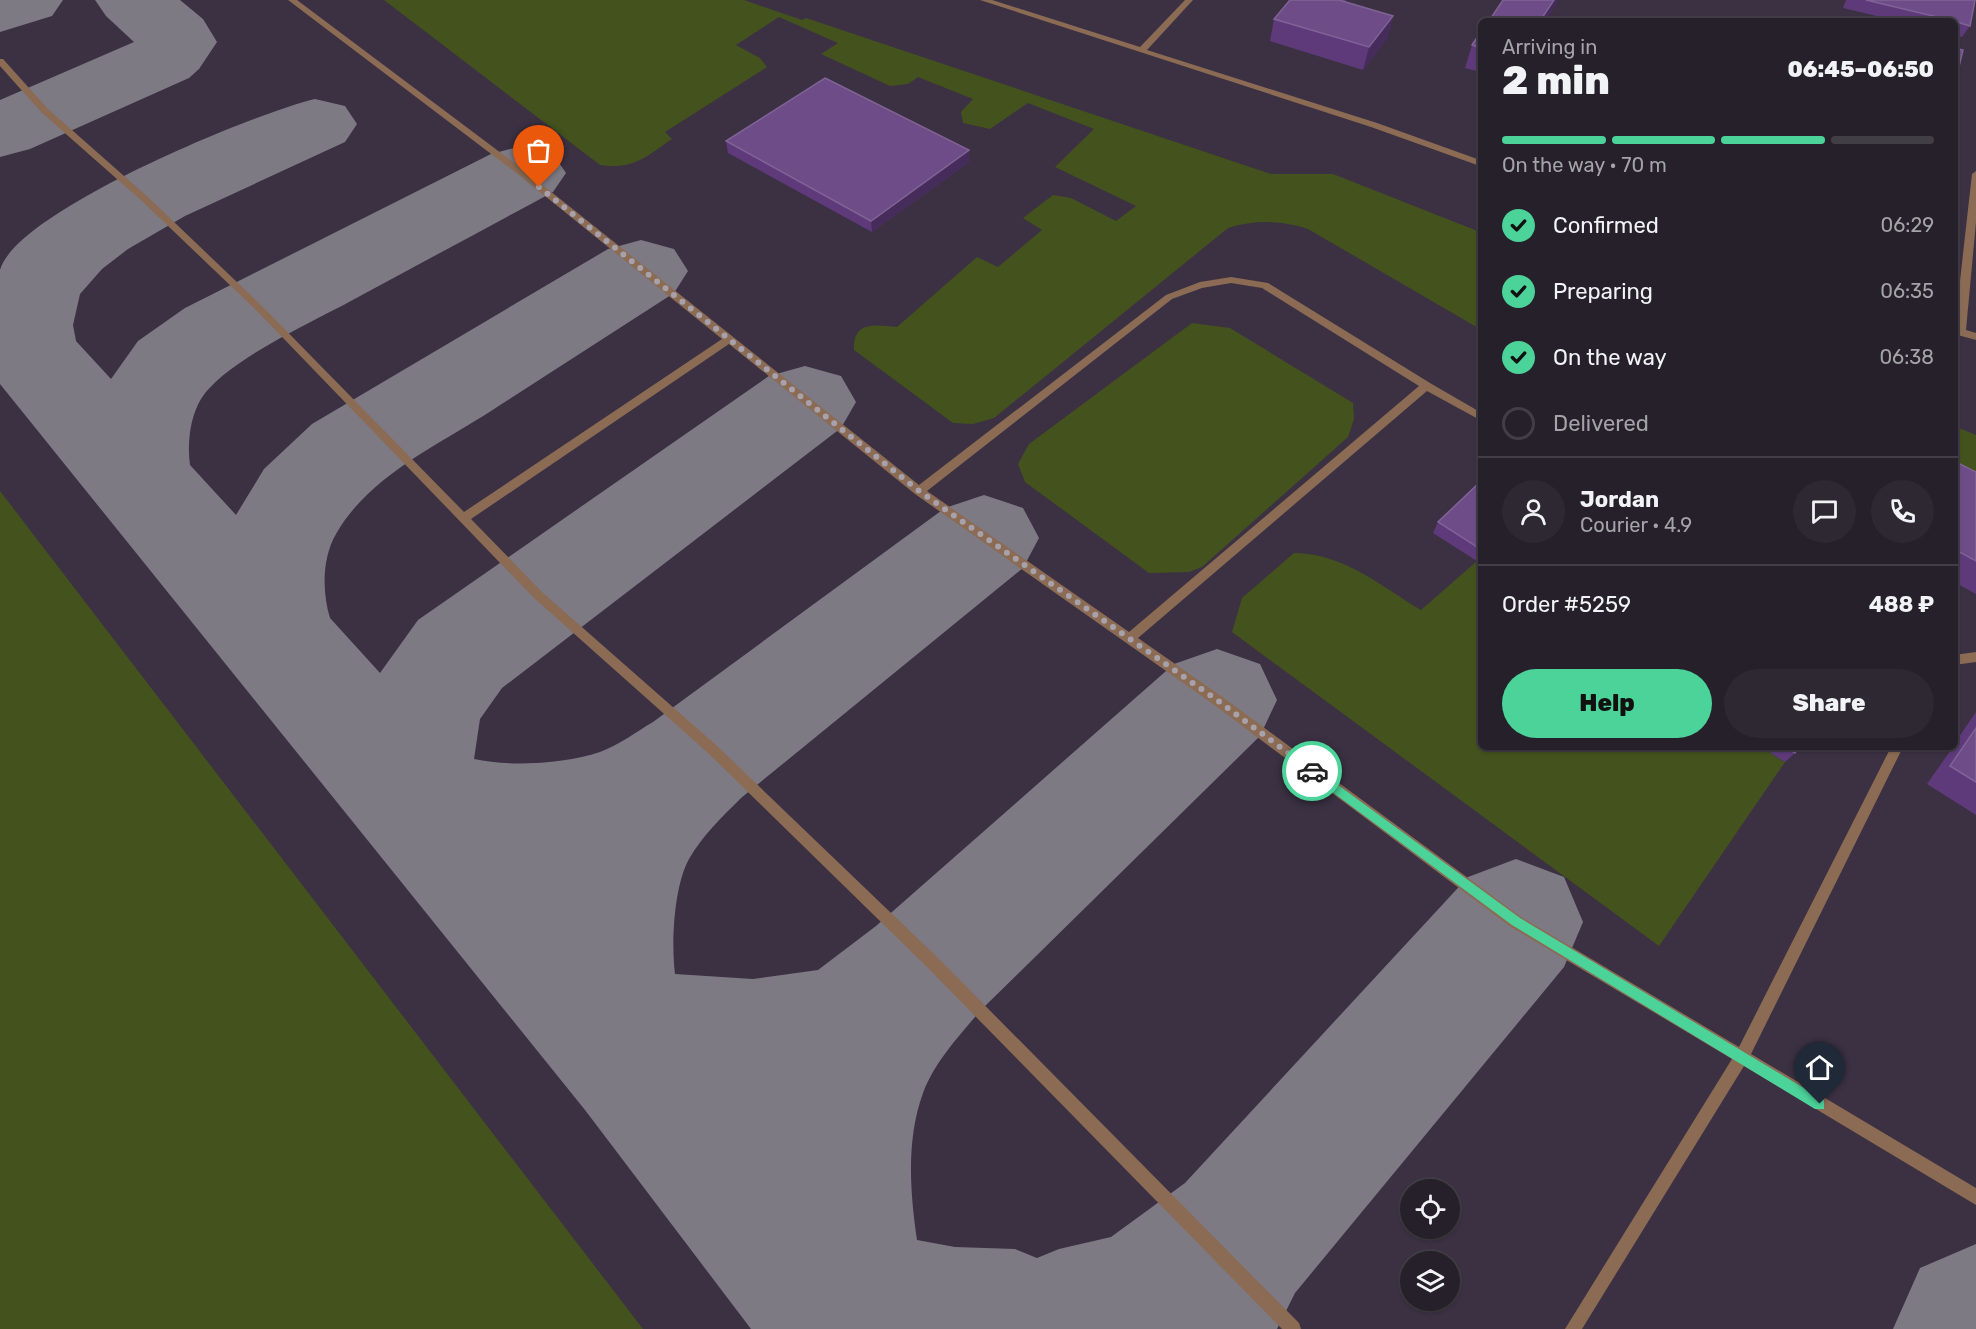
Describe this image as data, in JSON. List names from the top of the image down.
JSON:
{
  "page": {
    "heading": ["2 min", "Arriving in", "06:45–06:50"],
    "panel": [
      "Jordan",
      "Courier · 4.9",
      "Order #5259",
      "488 ₽"
    ],
    "bar": "On the way · 70 m",
    "list": [
      ["Confirmed", "06:29"],
      ["Preparing", "06:35"],
      ["On the way", "06:38"],
      "Delivered"
    ],
    "buttons": ["Help", "Share"]
  }
}
